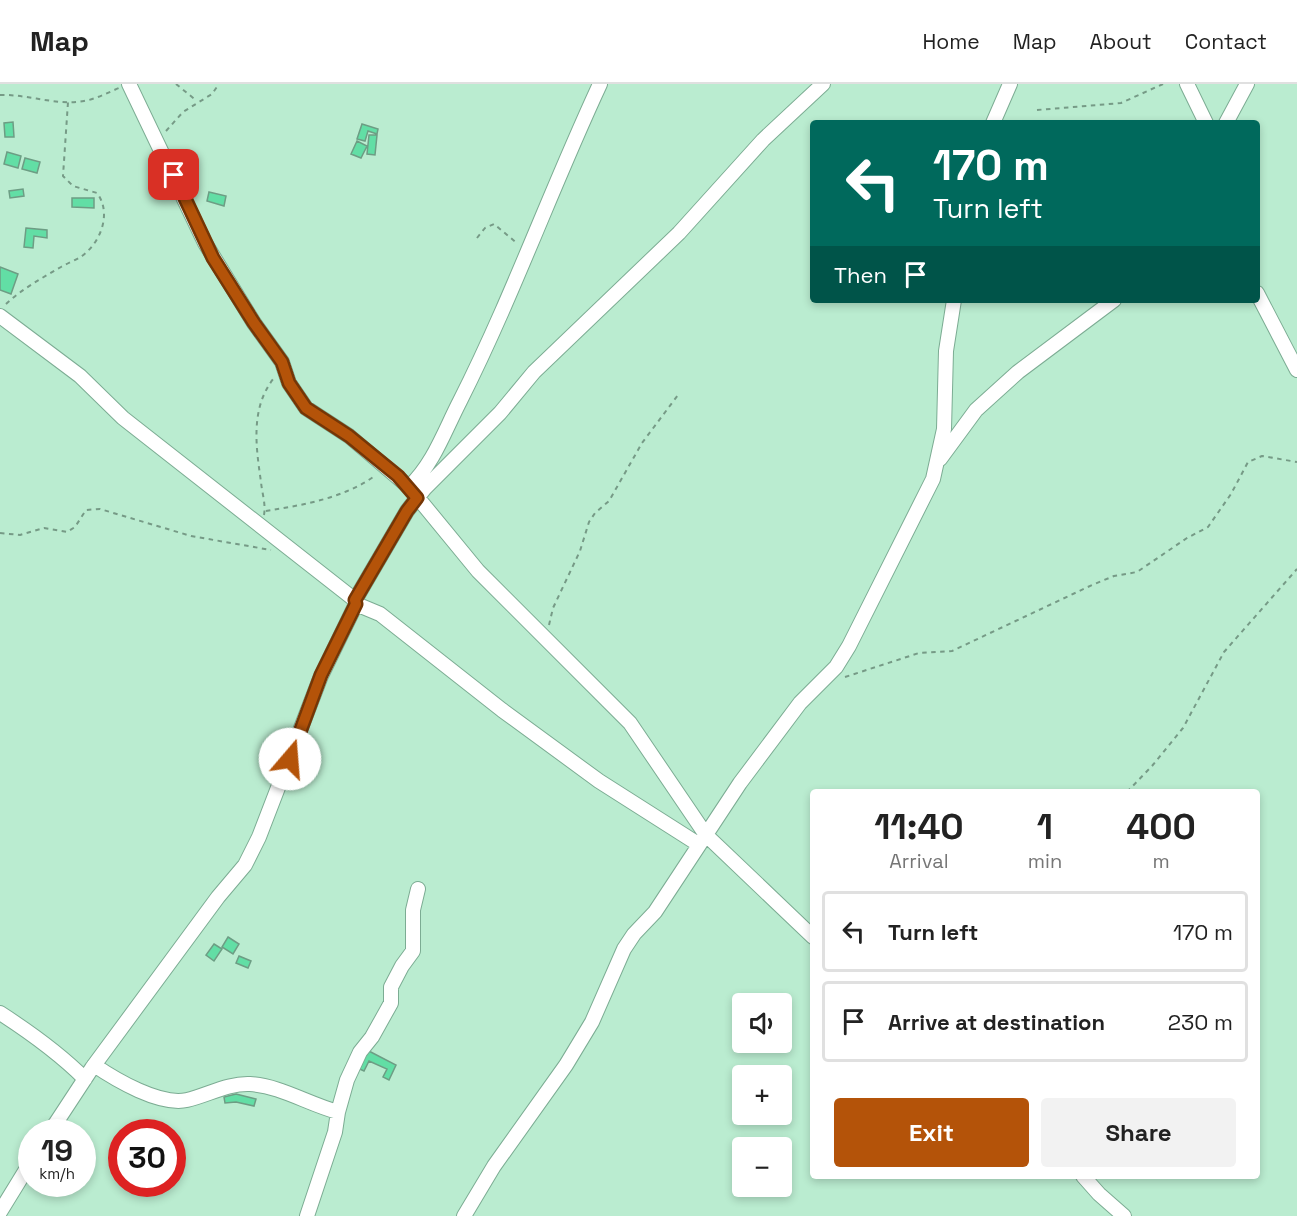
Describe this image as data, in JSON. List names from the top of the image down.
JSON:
{
  "page": {
    "header": "Map",
    "nav": [
      "Home",
      "Map",
      "About",
      "Contact"
    ],
    "turn": ["170 m", "Turn left"],
    "then": "Then",
    "eta": [
      "11:40",
      "Arrival",
      "1",
      "min",
      "400",
      "m"
    ],
    "list": [
      {
        "name": "Turn left",
        "value": "170 m"
      },
      {
        "name": "Arrive at destination",
        "value": "230 m"
      }
    ],
    "map_buttons": ["+", "−"],
    "buttons": ["Exit", "Share"],
    "speed": "19 km/h",
    "limit": "30"
  }
}
